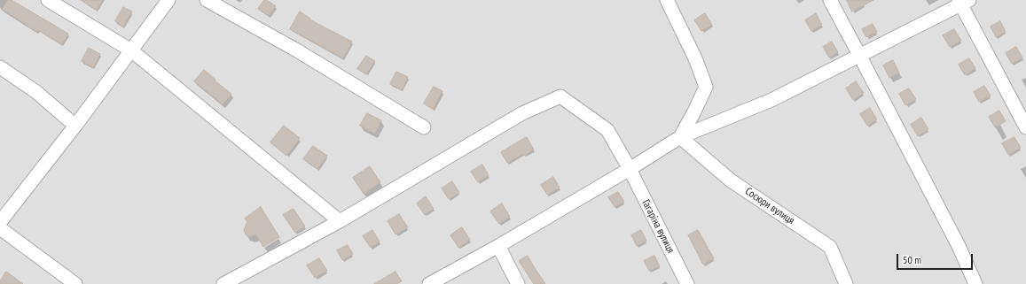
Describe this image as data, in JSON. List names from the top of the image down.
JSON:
{
  "streets": {
    "street": ["Сосюри вулиця", "Гагаріна вулиця"]
  },
  "scale_bar": "50 m"
}
